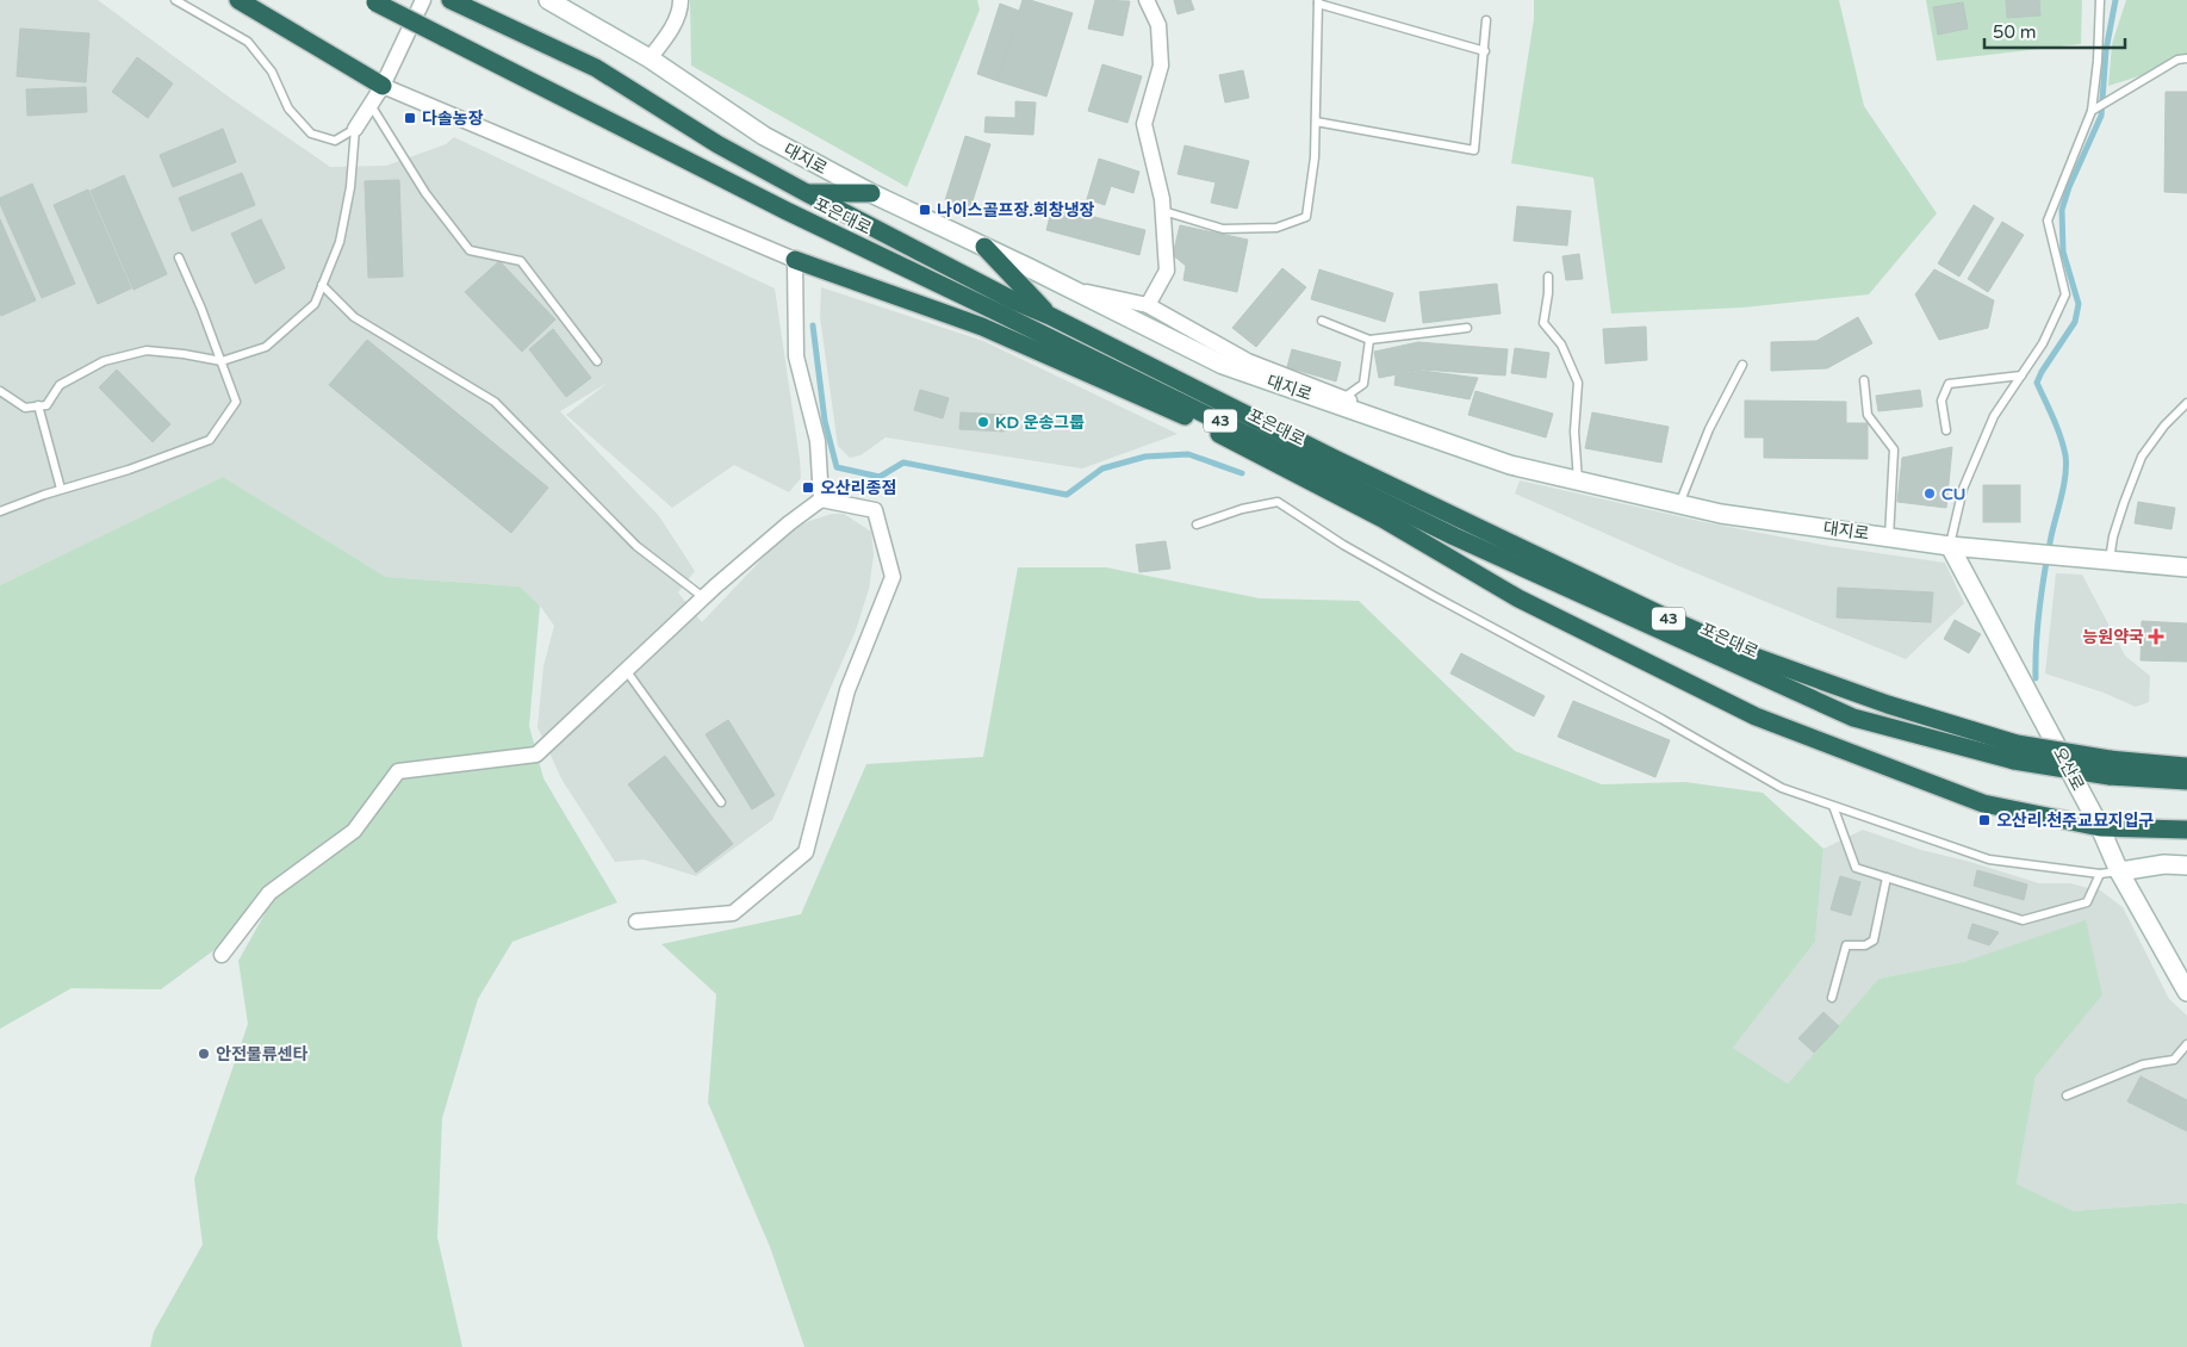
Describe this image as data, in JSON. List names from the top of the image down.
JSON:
{
  "streets": {
    "highway": ["포은대로", "43"],
    "main road": ["대지로", "오산로"]
  },
  "crossings": [
    ["대지로", "오산로"],
    ["포은대로", "43"]
  ],
  "places": {
    "transit": [
      "다솔농장",
      "나이스골프장.희창냉장",
      "오산리종점",
      "오산리.천주교묘지입구"
    ],
    "other": ["KD 운송그룹", "CU", "안전물류센타"],
    "health": ["능원약국"]
  },
  "scale_bar": "50 m"
}
